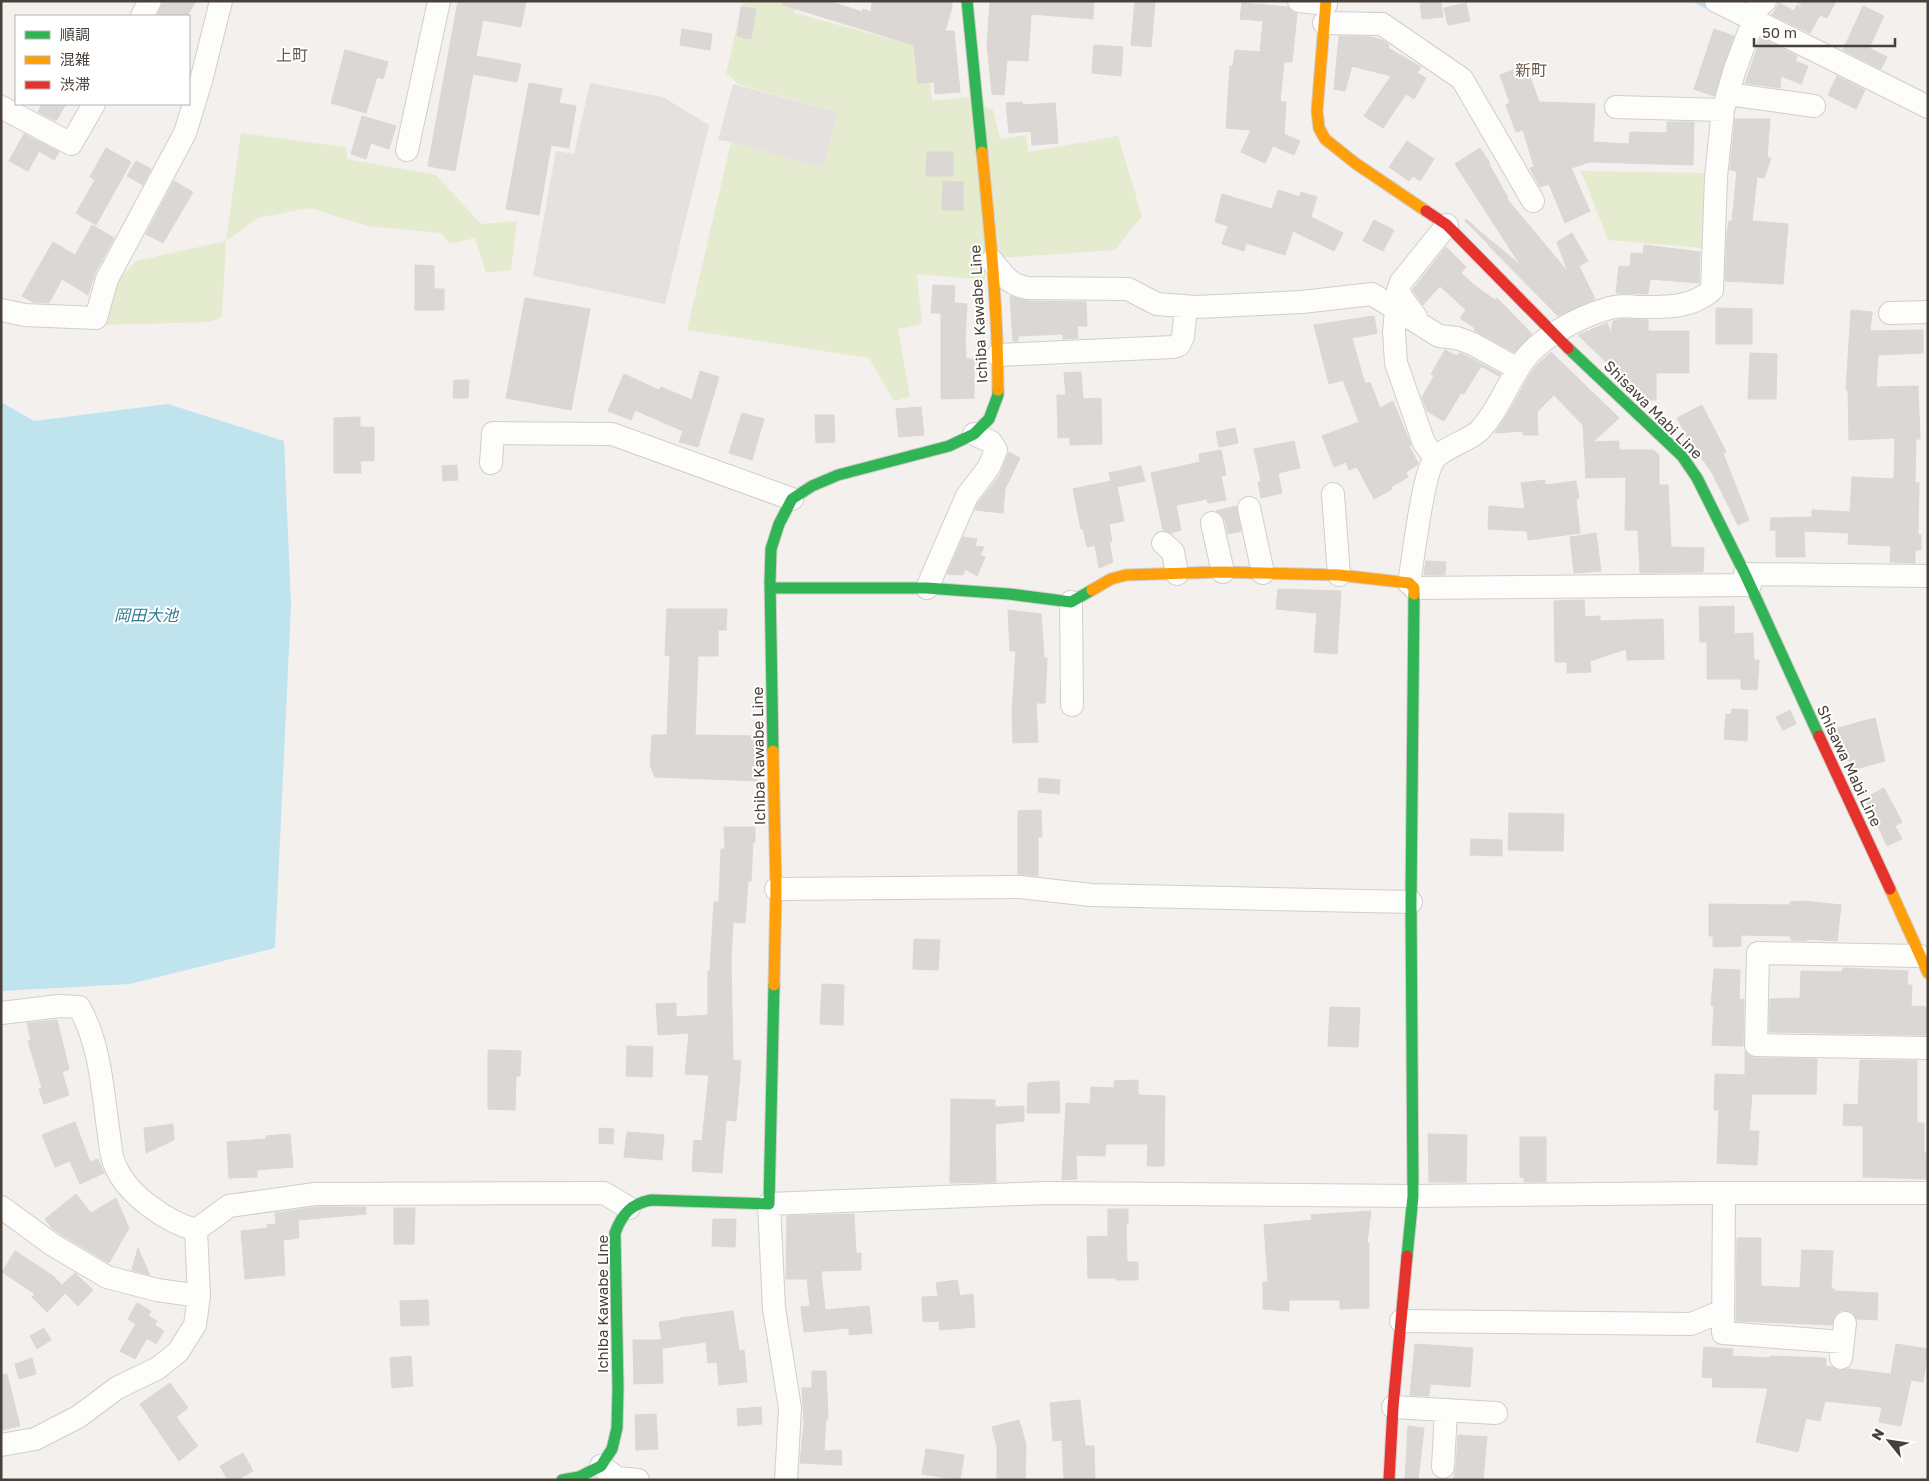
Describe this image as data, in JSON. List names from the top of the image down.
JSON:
{
  "streets": {
    "main road": ["Ichiba Kawabe Line", "Shisawa Mabi Line"]
  },
  "districts": ["上町", "新町"],
  "water": ["岡田大池"],
  "legend": ["順調", "混雑", "渋滞"],
  "scale_bar": "50 m",
  "north": "top left"
}
